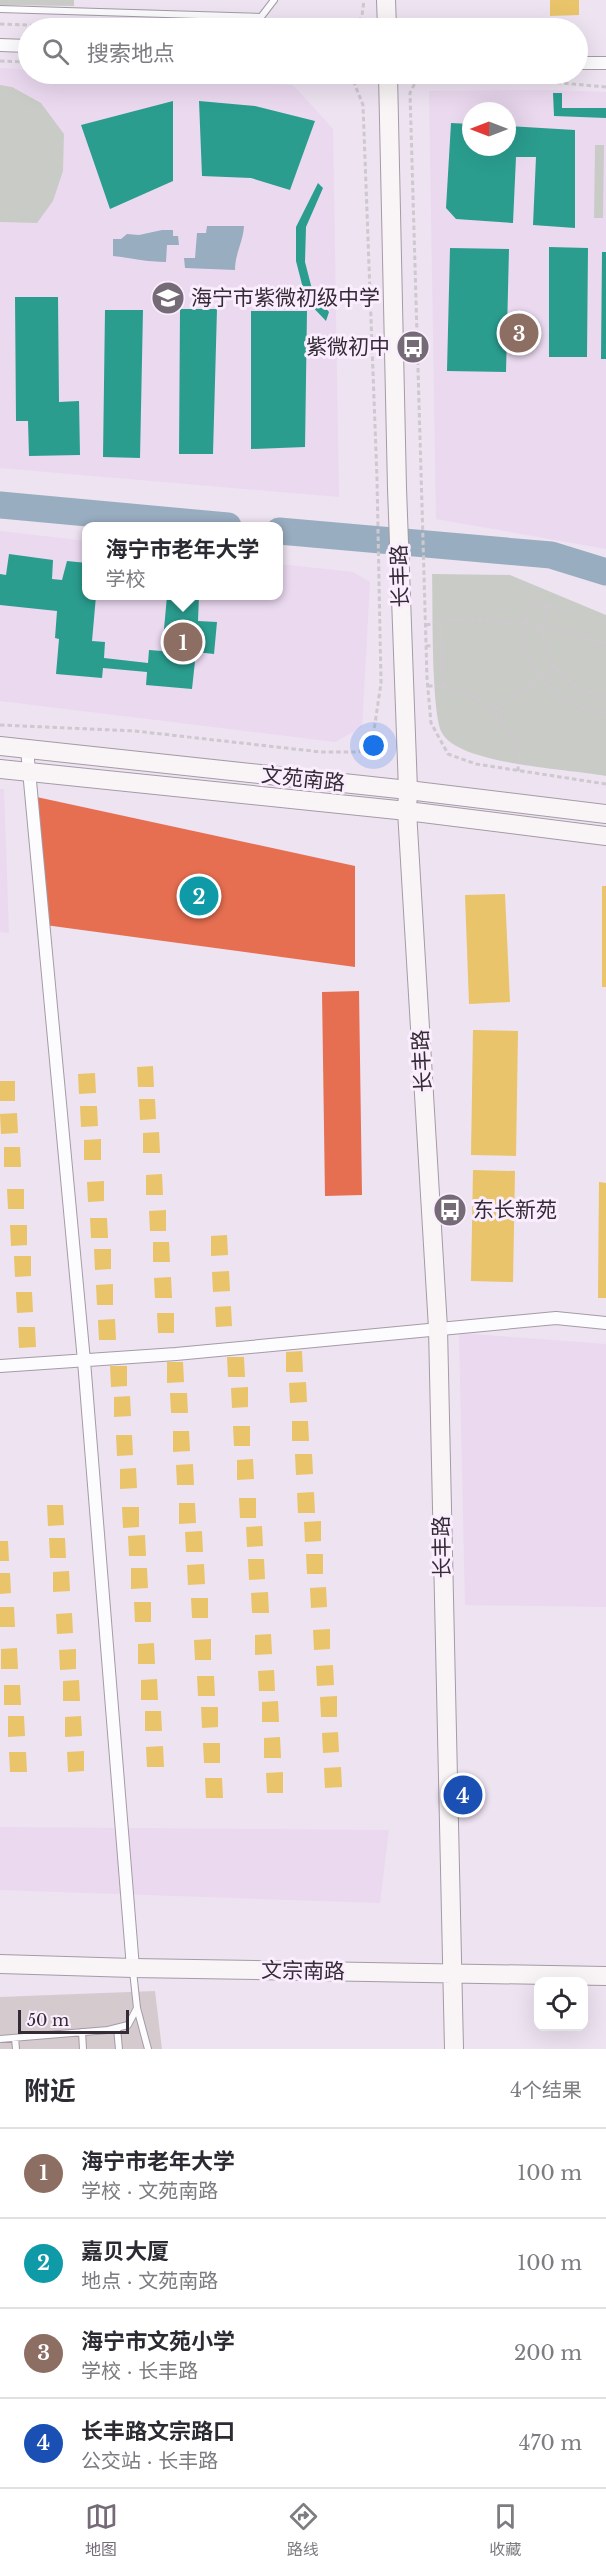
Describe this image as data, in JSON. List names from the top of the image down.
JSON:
{
  "streets": {
    "street": ["长丰路", "文苑南路", "文宗南路"]
  },
  "crossings": [
    ["长丰路", "文苑南路"],
    ["长丰路", "文宗南路"]
  ],
  "places": {
    "school or university": ["海宁市紫微初级中学"],
    "bus stop": ["紫微初中", "东长新苑"]
  },
  "scale_bar": "50 m",
  "north": "left",
  "page": {
    "search": "搜索地点",
    "pins": [
      "3",
      "1",
      "2",
      "4"
    ],
    "popup": ["海宁市老年大学", "学校"],
    "scale": "50 m",
    "heading": ["附近", "4个结果"],
    "list": [
      {
        "mark": "1",
        "name": "海宁市老年大学",
        "note": "学校 · 文苑南路",
        "value": "100 m"
      },
      {
        "mark": "2",
        "name": "嘉贝大厦",
        "note": "地点 · 文苑南路",
        "value": "100 m"
      },
      {
        "mark": "3",
        "name": "海宁市文苑小学",
        "note": "学校 · 长丰路",
        "value": "200 m"
      },
      {
        "mark": "4",
        "name": "长丰路文宗路口",
        "note": "公交站 · 长丰路",
        "value": "470 m"
      }
    ],
    "nav": ["地图", "路线", "收藏"]
  }
}
